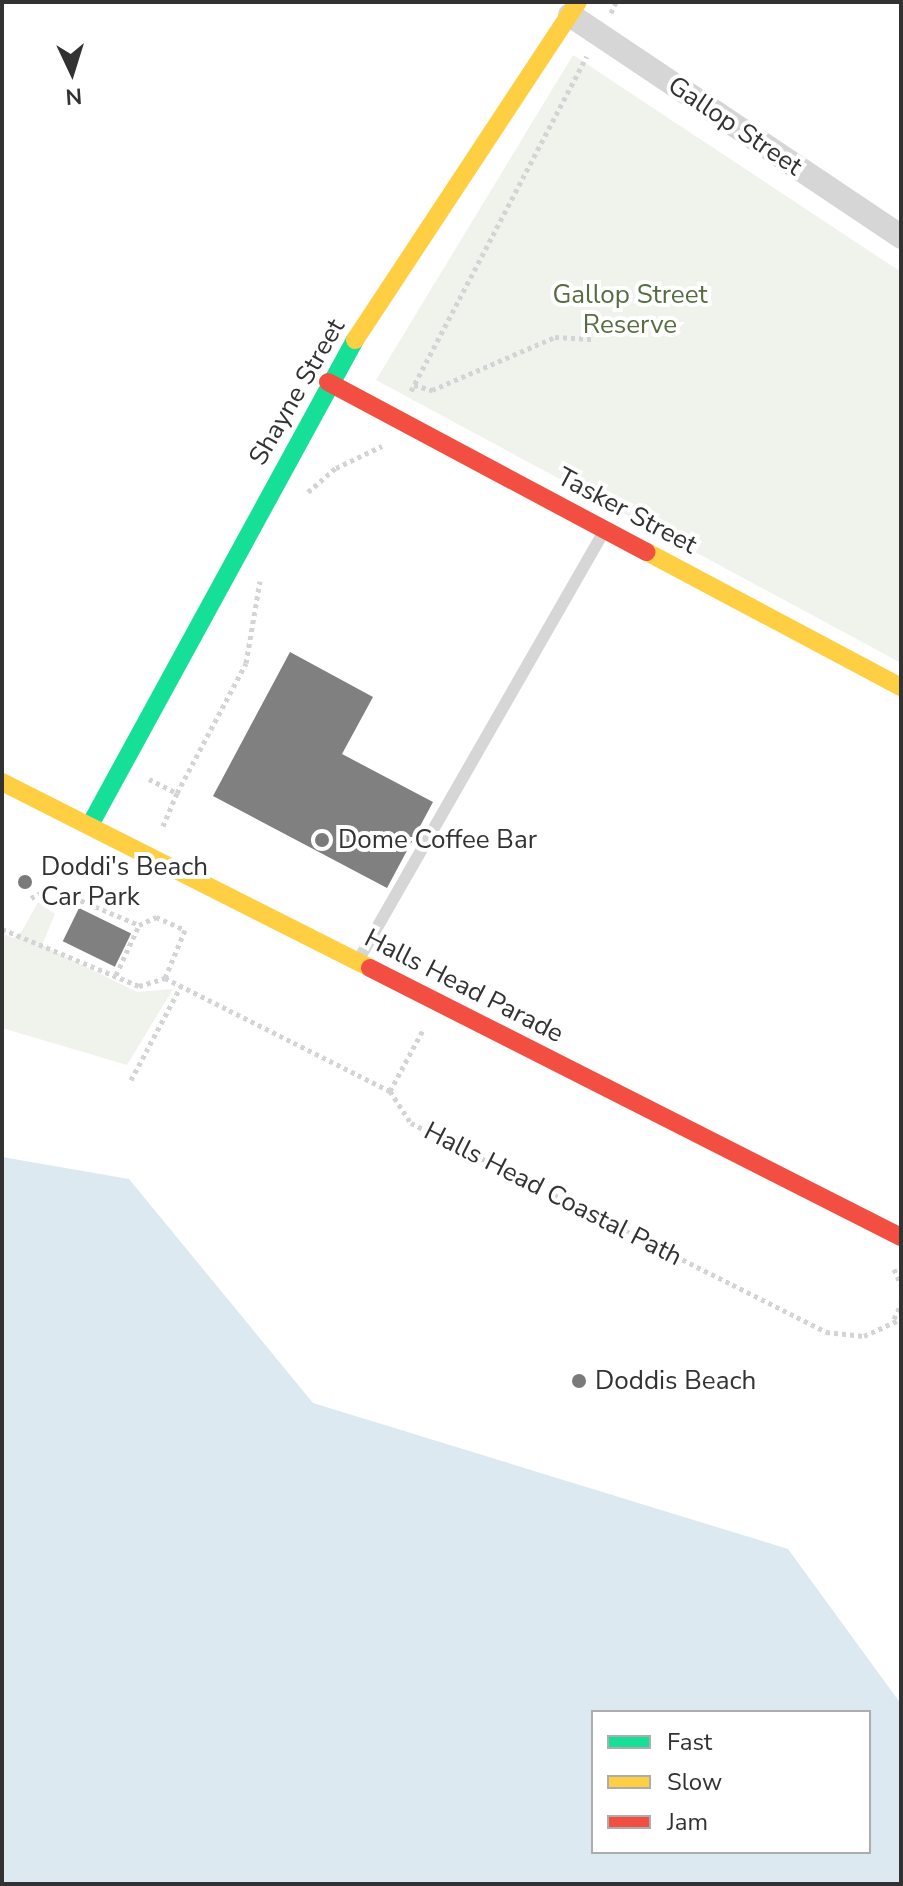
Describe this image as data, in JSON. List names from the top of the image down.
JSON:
{
  "streets": {
    "street": [
      "Gallop Street",
      "Shayne Street",
      "Tasker Street",
      "Halls Head Parade"
    ],
    "path": ["Halls Head Coastal Path"]
  },
  "crossings": [
    ["Gallop Street", "Shayne Street"],
    ["Shayne Street", "Tasker Street"],
    ["Shayne Street", "Halls Head Parade"]
  ],
  "parks": ["Gallop Street Reserve"],
  "places": ["Dome Coffee Bar", "Doddi's Beach Car Park", "Doddis Beach"],
  "legend": ["Fast", "Slow", "Jam"],
  "north": "bottom"
}
